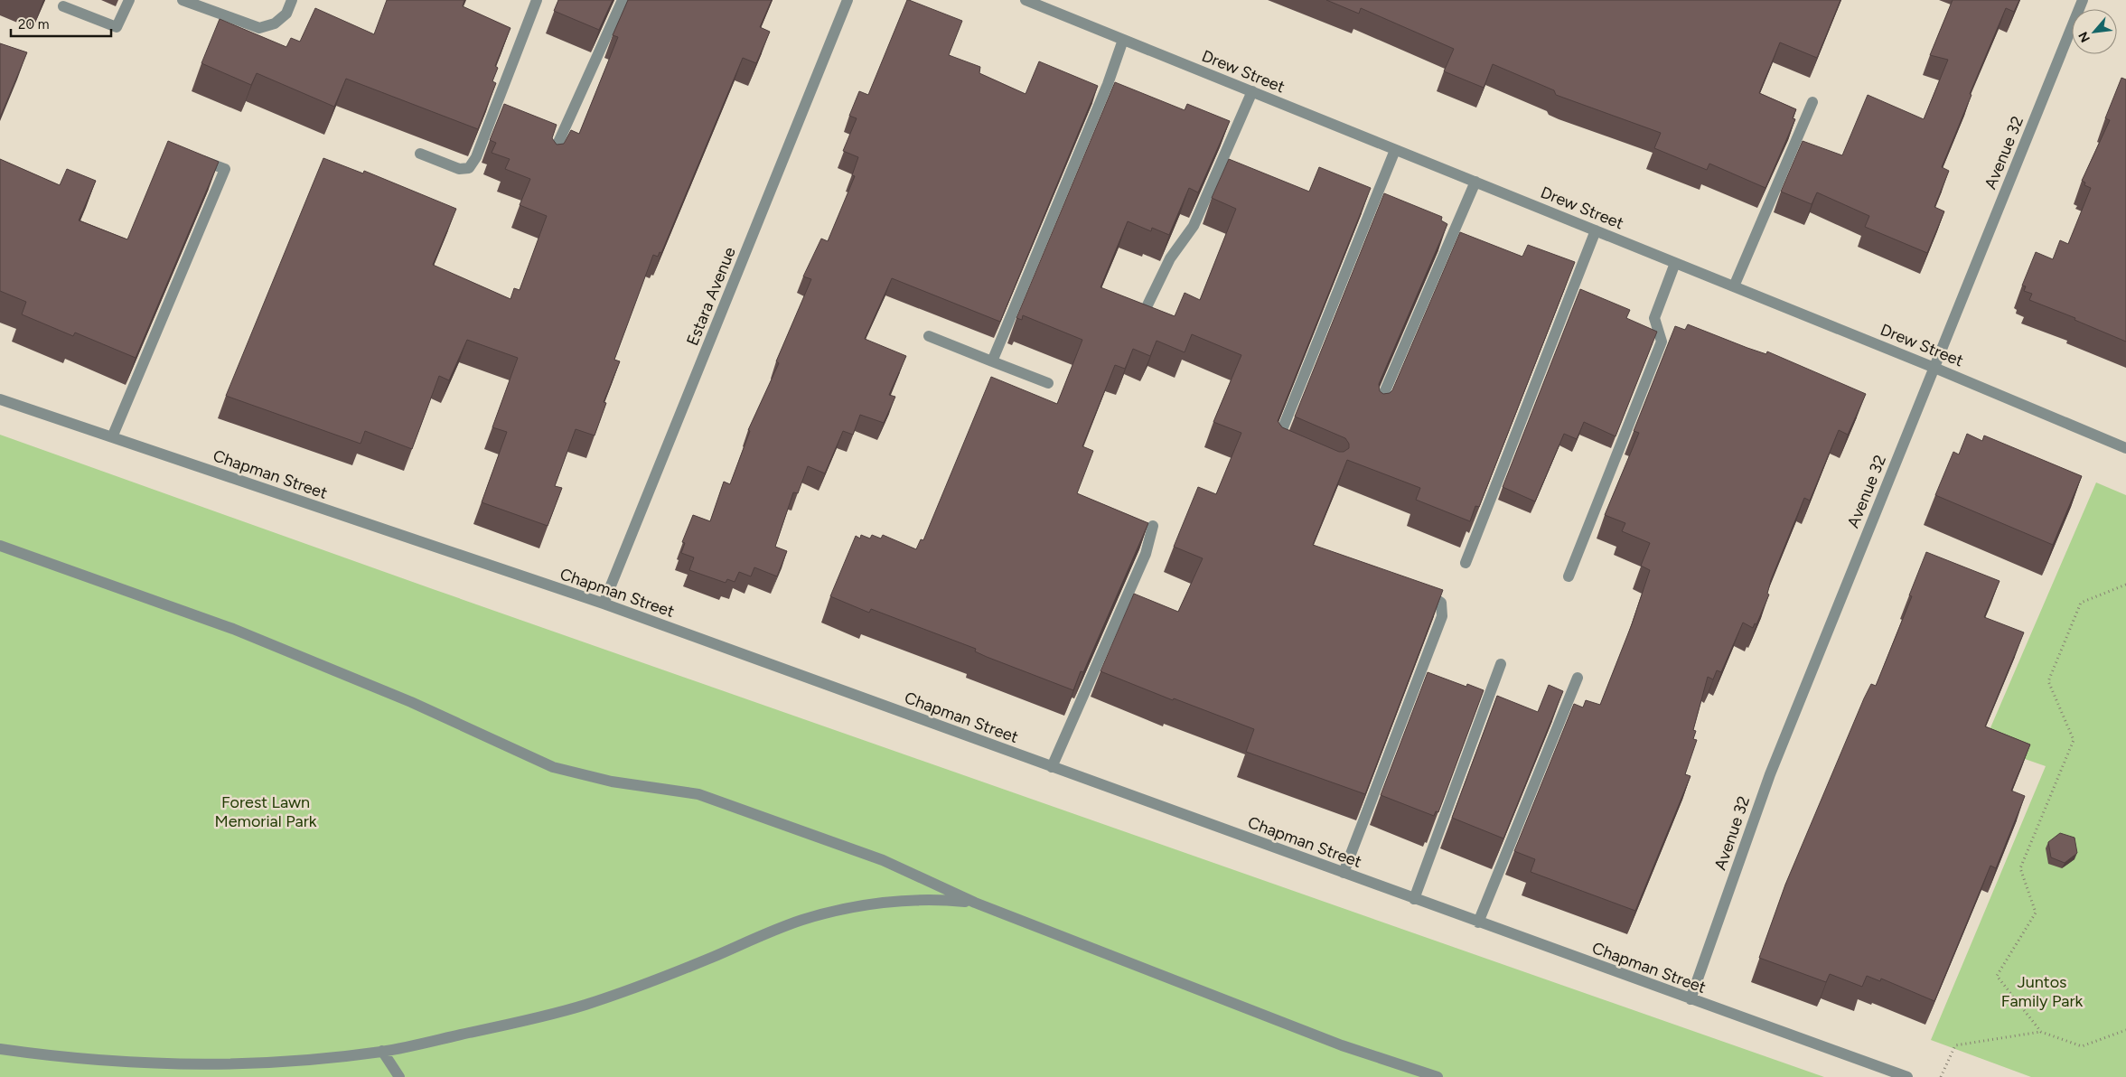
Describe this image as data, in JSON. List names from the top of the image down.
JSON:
{
  "streets": {
    "street": [
      "Drew Street",
      "Avenue 32",
      "Estara Avenue",
      "Chapman Street"
    ]
  },
  "crossings": [
    ["Drew Street", "Avenue 32"],
    ["Avenue 32", "Chapman Street"],
    ["Estara Avenue", "Chapman Street"]
  ],
  "parks": ["Forest Lawn Memorial Park", "Juntos Family Park"],
  "scale_bar": "20 m",
  "north": "bottom left"
}
